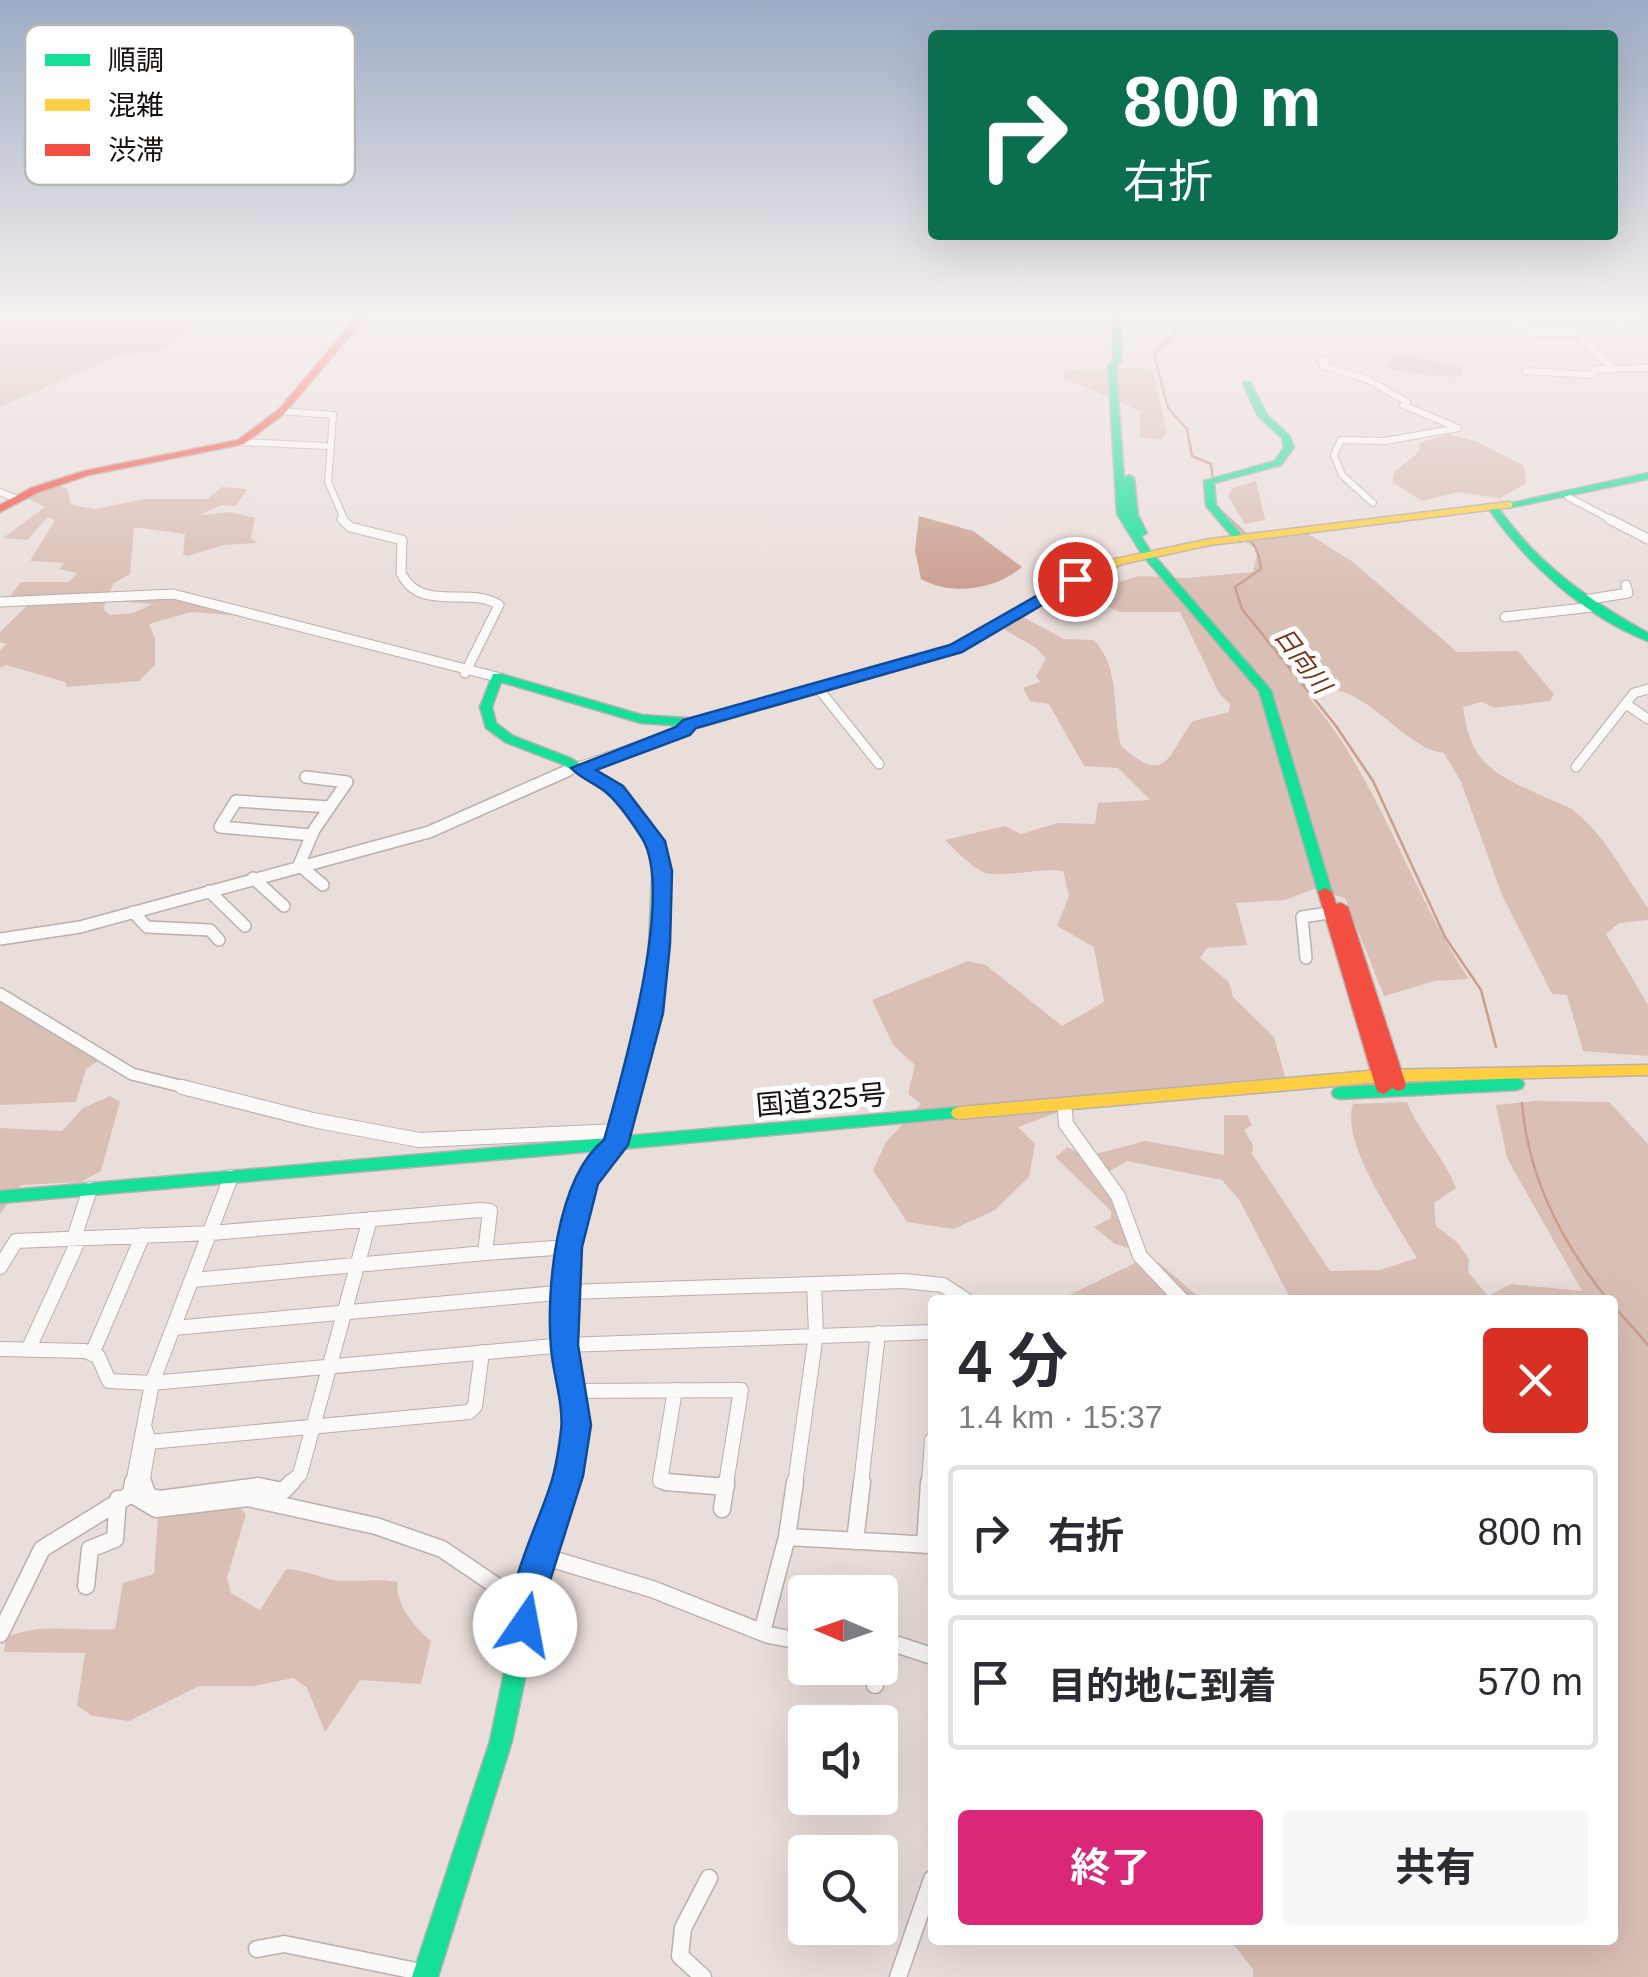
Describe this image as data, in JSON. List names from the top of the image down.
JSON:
{
  "streets": {
    "main road": ["国道325号"]
  },
  "water": ["日向川"],
  "legend": ["順調", "混雑", "渋滞"],
  "north": "left",
  "page": {
    "turn": ["800 m", "右折"],
    "heading": ["4 分", "1.4 km · 15:37"],
    "list": [
      {
        "name": "右折",
        "value": "800 m"
      },
      {
        "name": "目的地に到着",
        "value": "570 m"
      }
    ],
    "buttons": ["終了", "共有"]
  }
}
